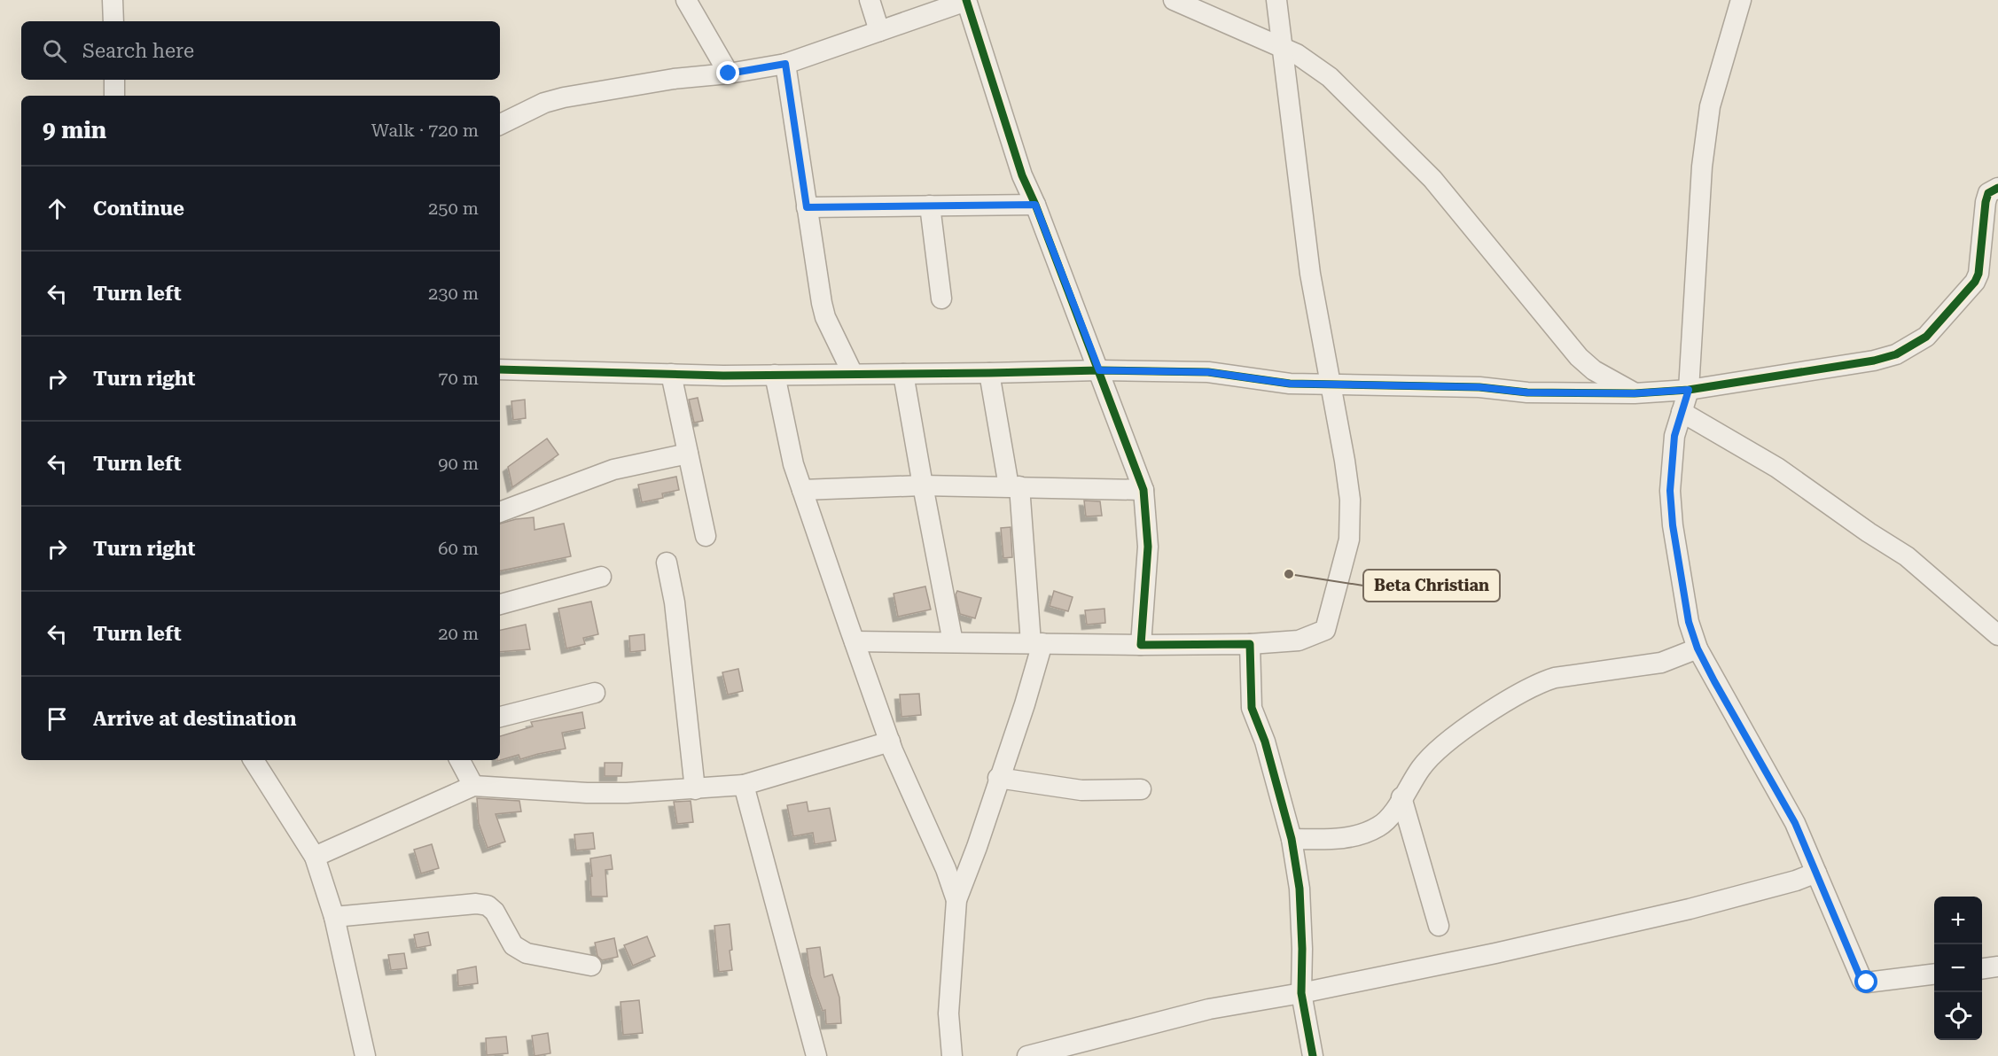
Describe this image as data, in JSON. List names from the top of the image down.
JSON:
{
  "places": ["Beta Christian"],
  "page": {
    "search": "Search here",
    "heading": ["9 min", "Walk · 720 m"],
    "list": [
      ["Continue", "250 m"],
      ["Turn left", "230 m"],
      ["Turn right", "70 m"],
      ["Turn left", "90 m"],
      ["Turn right", "60 m"],
      ["Turn left", "20 m"],
      "Arrive at destination"
    ],
    "map_buttons": ["+", "−"]
  }
}
